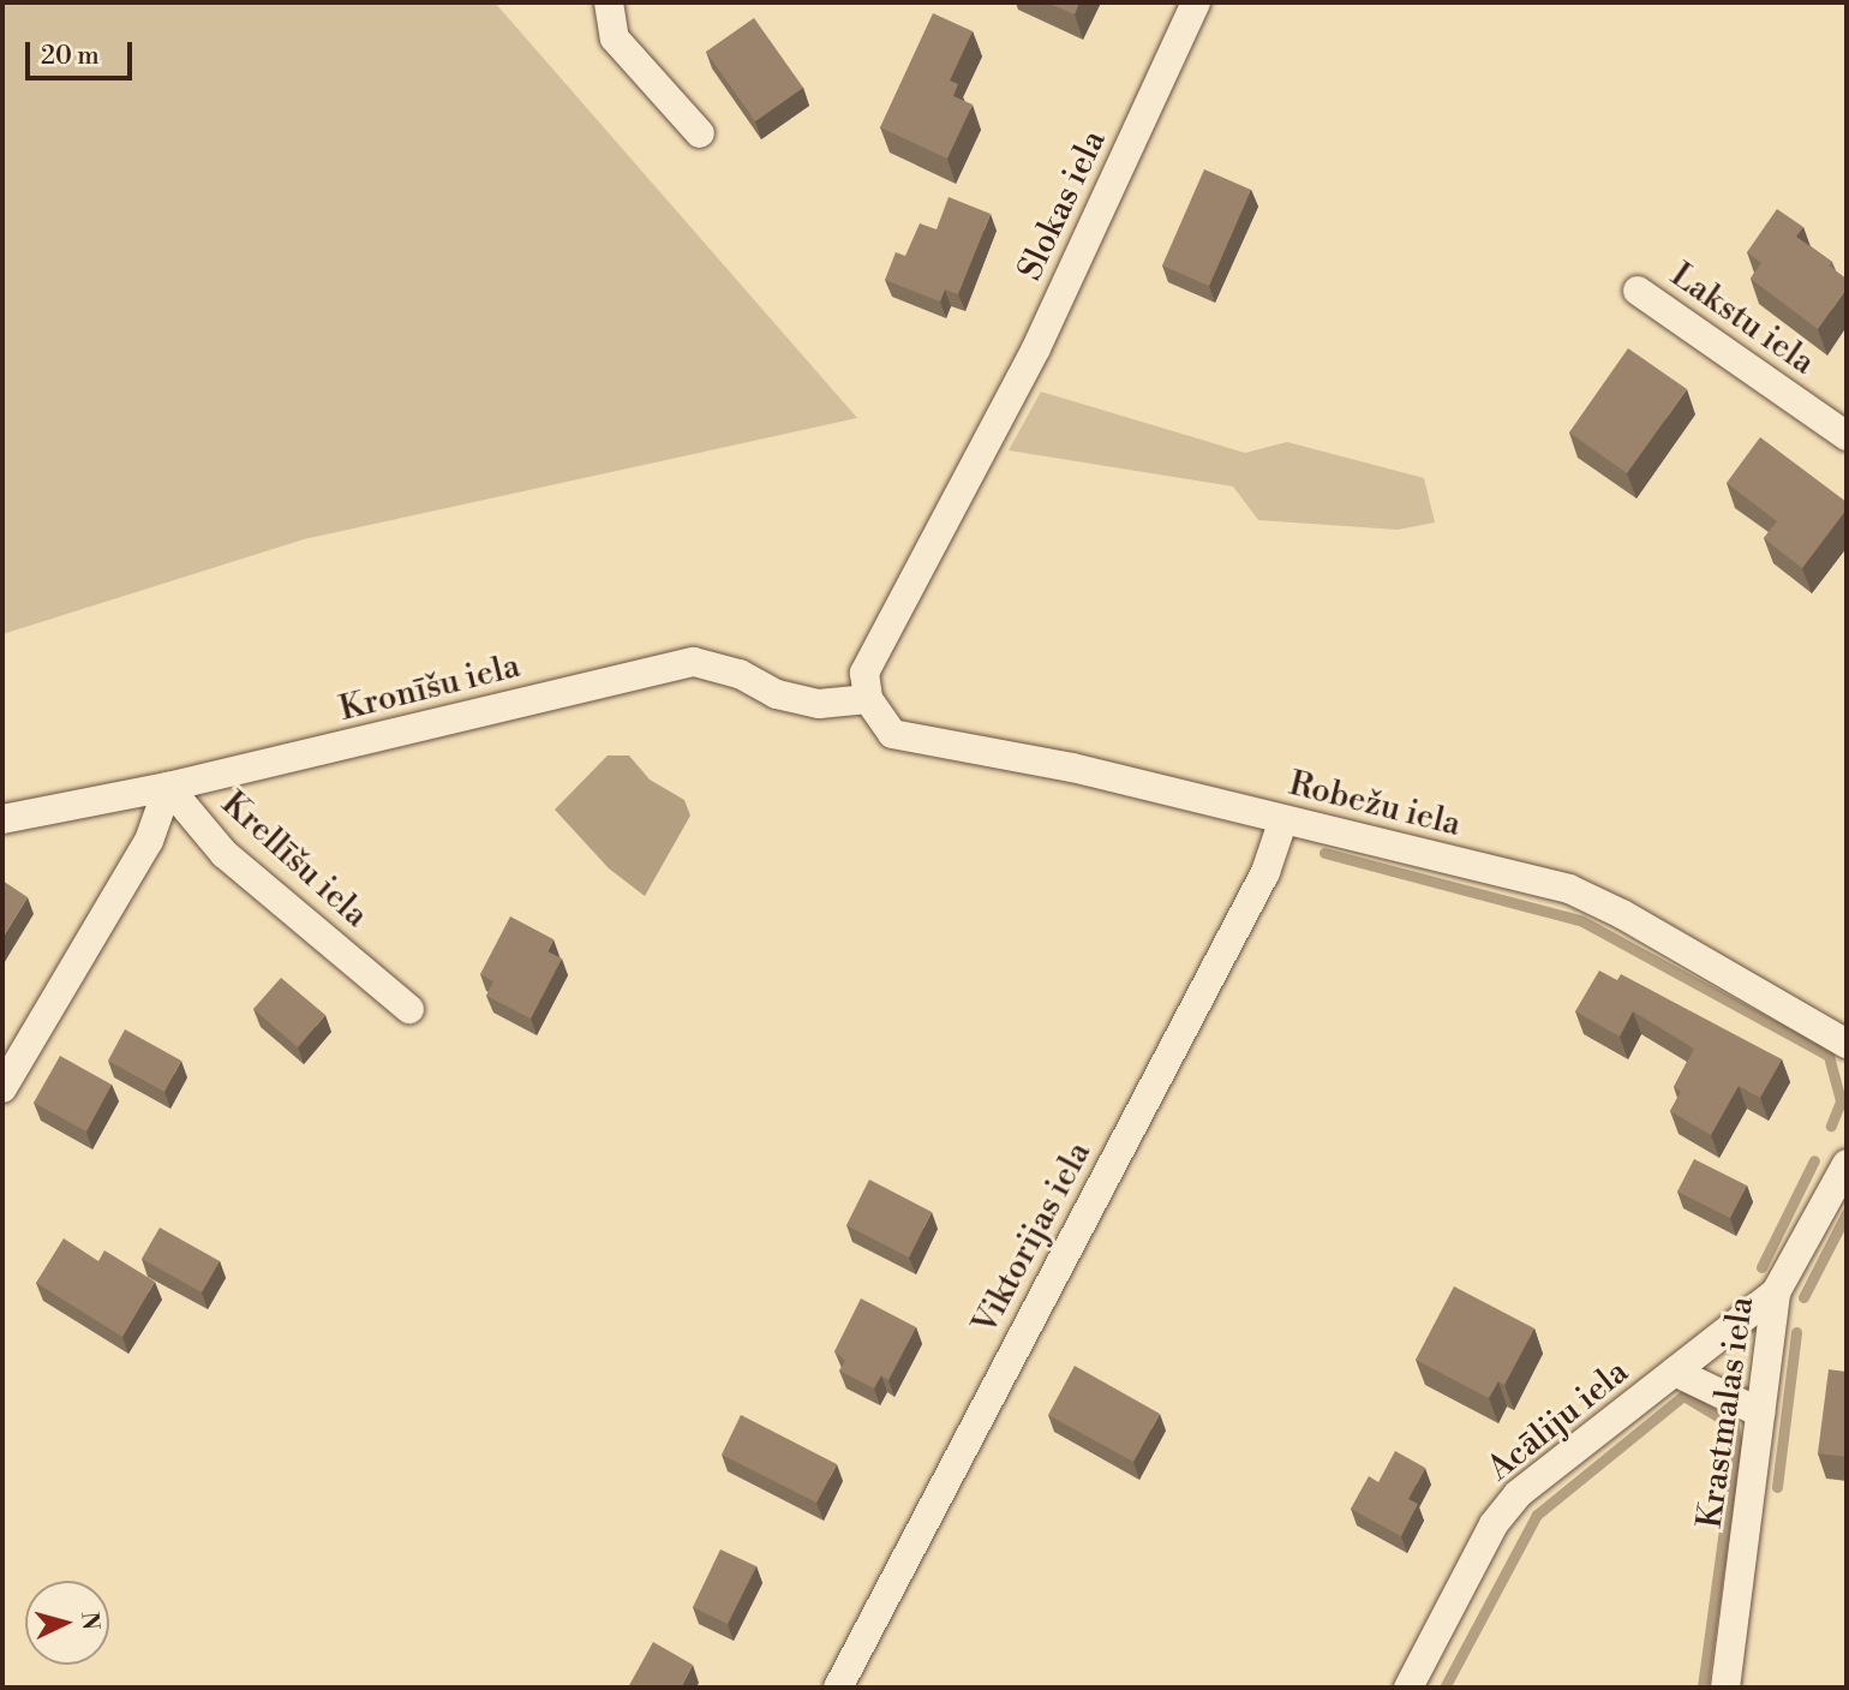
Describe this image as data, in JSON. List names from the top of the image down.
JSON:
{
  "streets": {
    "street": [
      "Slokas iela",
      "Lakstu iela",
      "Kronīšu iela",
      "Robežu iela",
      "Krellīšu iela",
      "Viktorijas iela",
      "Krastmalas iela",
      "Acāliju iela"
    ]
  },
  "crossings": [
    ["Slokas iela", "Kronīšu iela"],
    ["Slokas iela", "Robežu iela"],
    ["Kronīšu iela", "Robežu iela"],
    ["Kronīšu iela", "Krellīšu iela"],
    ["Robežu iela", "Viktorijas iela"],
    ["Krastmalas iela", "Acāliju iela"]
  ],
  "scale_bar": "20 m",
  "north": "right"
}
